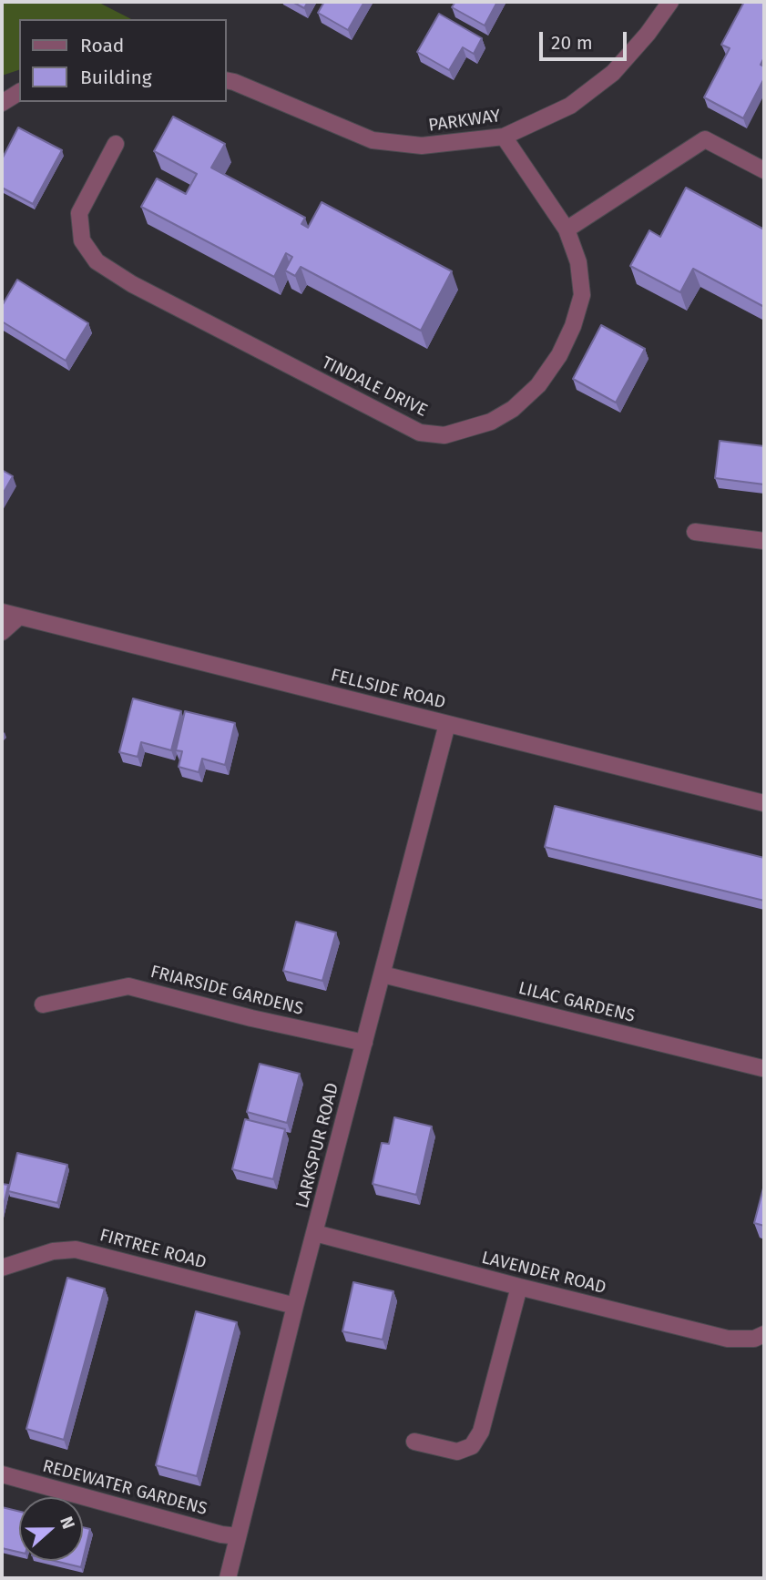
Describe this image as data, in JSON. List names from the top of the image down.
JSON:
{
  "streets": {
    "street": [
      "PARKWAY",
      "TINDALE DRIVE",
      "FELLSIDE ROAD",
      "FRIARSIDE GARDENS",
      "LILAC GARDENS",
      "LARKSPUR ROAD",
      "FIRTREE ROAD",
      "LAVENDER ROAD",
      "REDEWATER GARDENS"
    ]
  },
  "crossings": [
    ["PARKWAY", "TINDALE DRIVE"],
    ["FELLSIDE ROAD", "LARKSPUR ROAD"],
    ["FRIARSIDE GARDENS", "LARKSPUR ROAD"],
    ["LILAC GARDENS", "LARKSPUR ROAD"],
    ["LARKSPUR ROAD", "FIRTREE ROAD"],
    ["LARKSPUR ROAD", "LAVENDER ROAD"],
    ["LARKSPUR ROAD", "REDEWATER GARDENS"]
  ],
  "legend": ["Road", "Building"],
  "scale_bar": "20 m",
  "north": "right"
}
